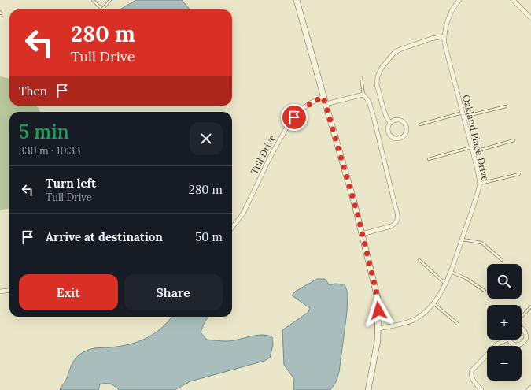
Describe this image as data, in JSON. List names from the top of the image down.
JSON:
{
  "streets": {
    "street": ["Oakland Place Drive", "Tull Drive"]
  },
  "page": {
    "turn": ["280 m", "Tull Drive"],
    "then": "Then",
    "heading": ["5 min", "330 m · 10:33"],
    "list": [
      {
        "name": "Turn left",
        "note": "Tull Drive",
        "value": "280 m"
      },
      {
        "name": "Arrive at destination",
        "value": "50 m"
      }
    ],
    "map_buttons": ["+", "−"],
    "buttons": ["Exit", "Share"]
  }
}
